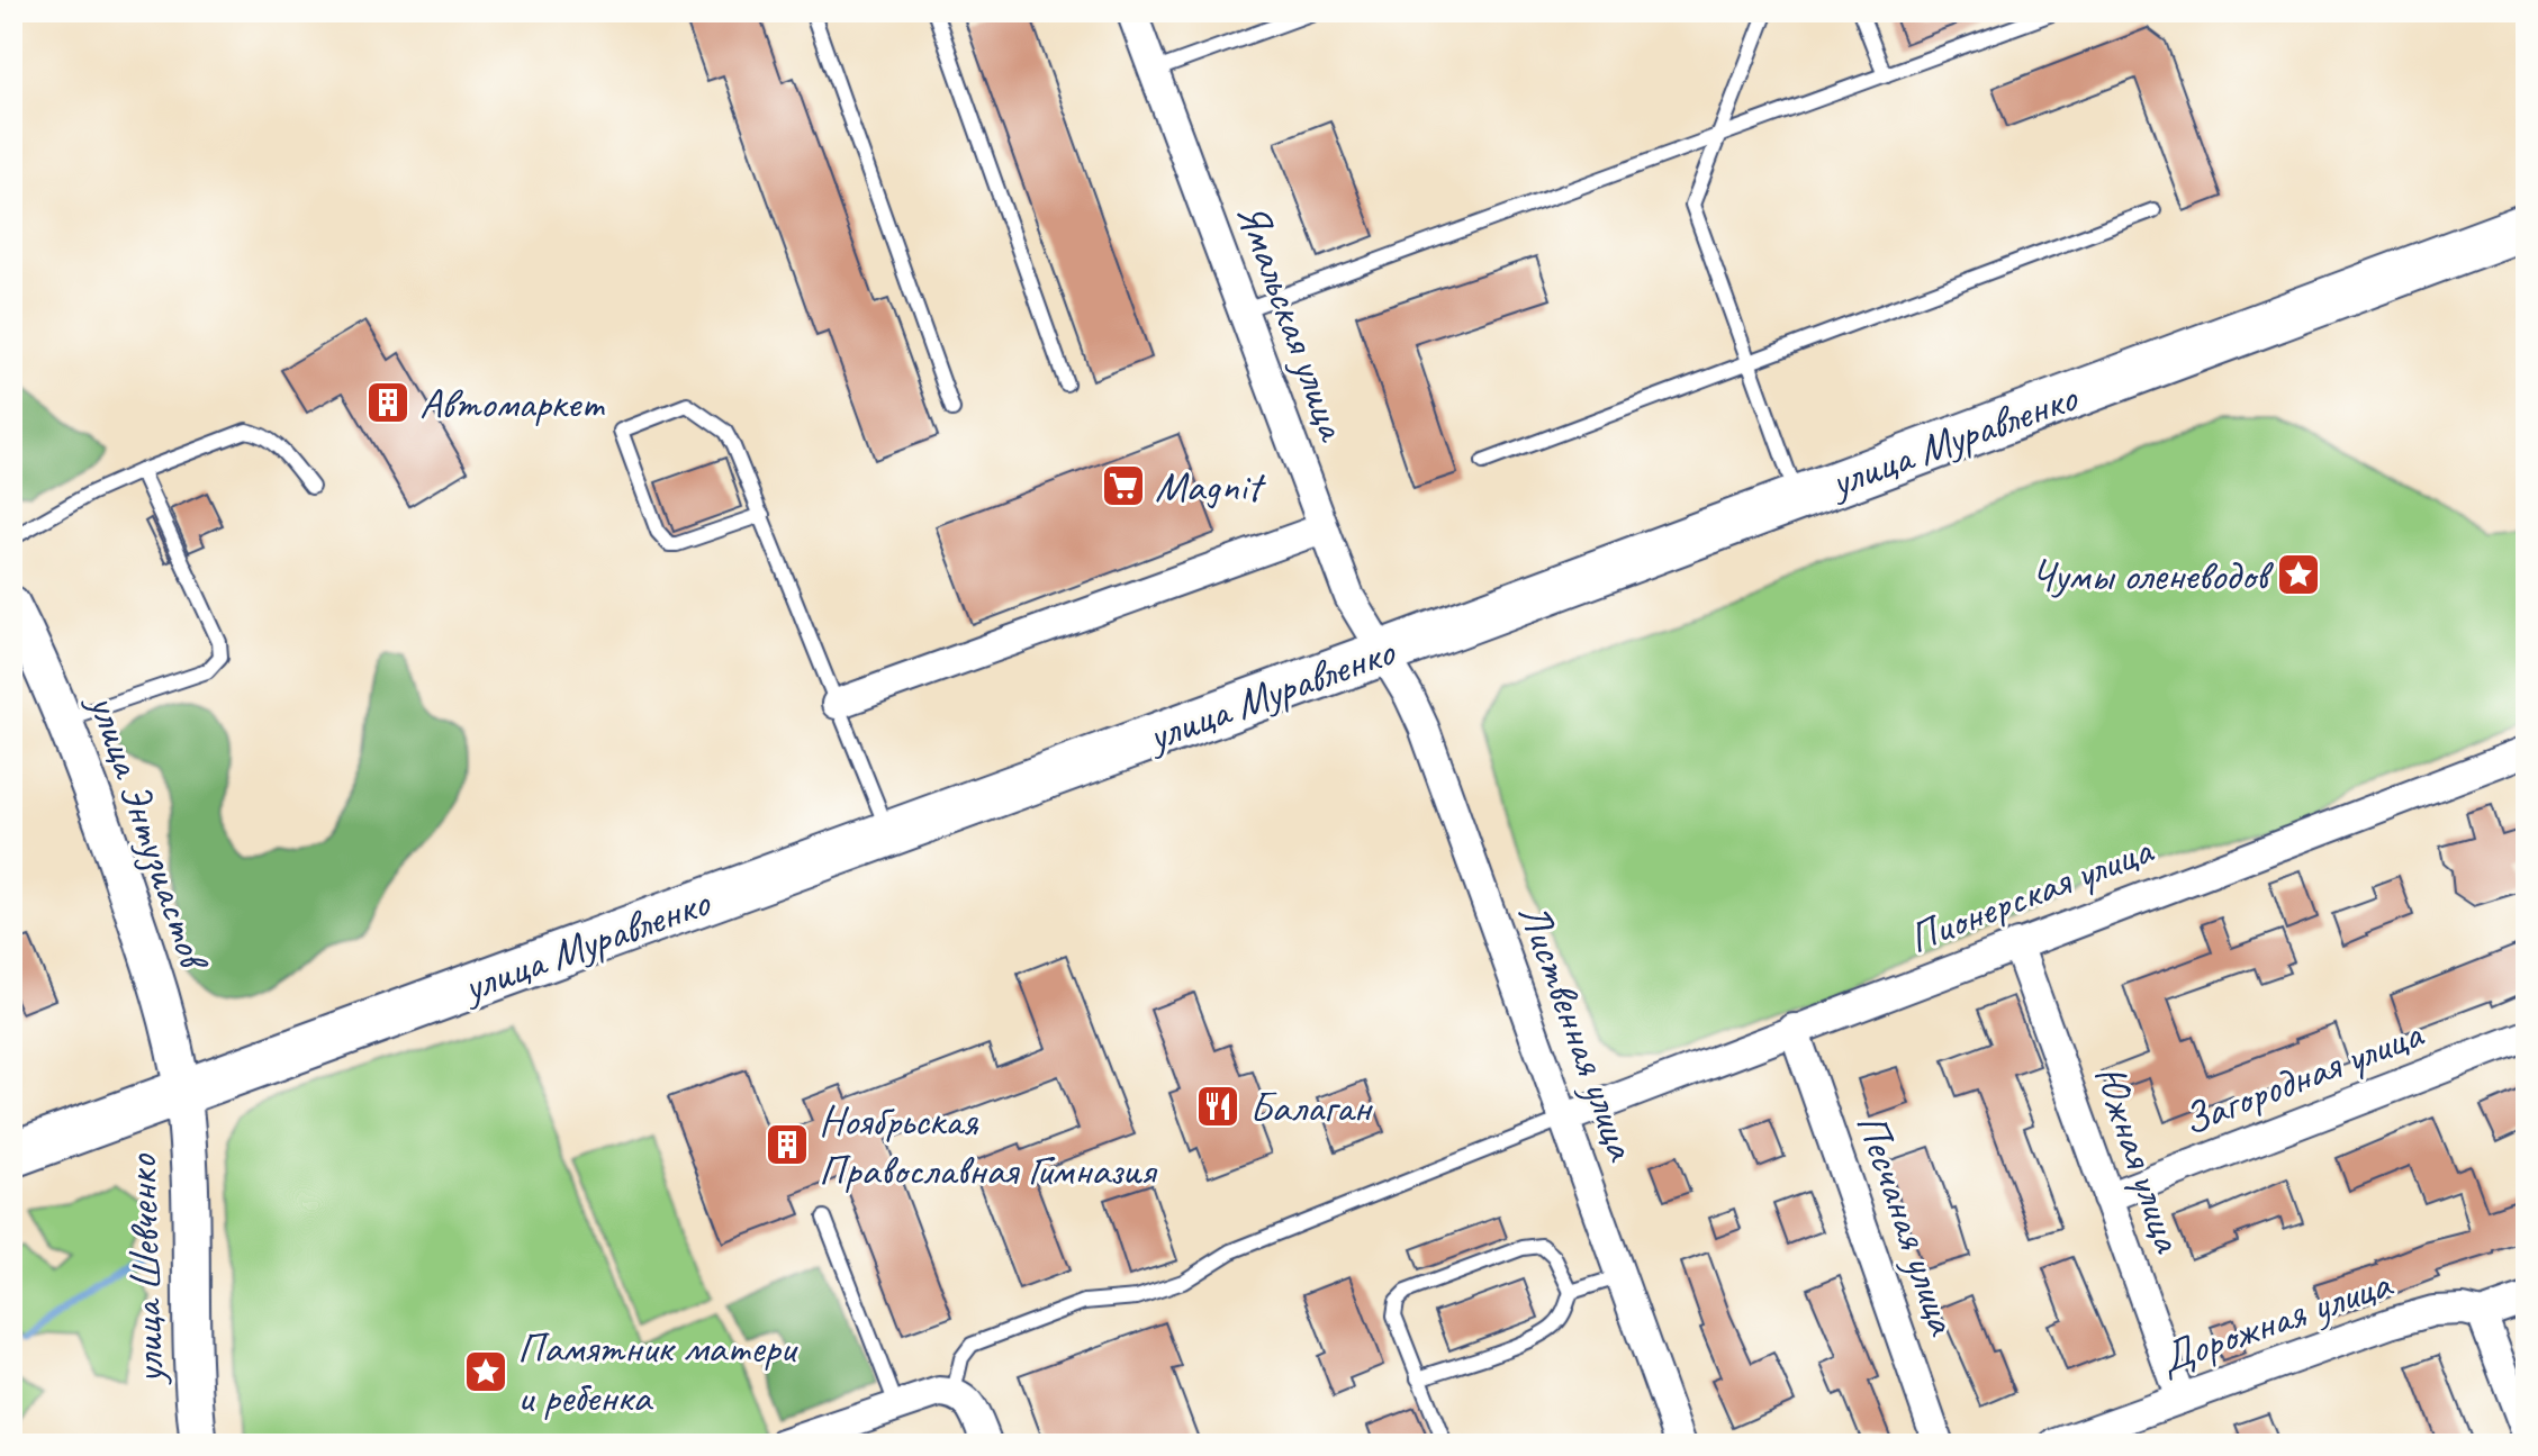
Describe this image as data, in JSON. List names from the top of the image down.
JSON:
{
  "streets": {
    "main road": ["улица Муравленко"],
    "street": [
      "Ямальская улица",
      "улица Энтузиастов",
      "Пионерская улица",
      "Лиственная улица",
      "Загородная улица",
      "Южная улица",
      "Песчаная улица",
      "улица Шевченко",
      "Дорожная улица"
    ]
  },
  "crossings": [
    ["Ямальская улица", "улица Муравленко"],
    ["Ямальская улица", "Лиственная улица"],
    ["улица Муравленко", "улица Энтузиастов"],
    ["улица Муравленко", "Лиственная улица"],
    ["улица Муравленко", "улица Шевченко"],
    ["улица Энтузиастов", "улица Шевченко"],
    ["Пионерская улица", "Лиственная улица"],
    ["Пионерская улица", "Южная улица"],
    ["Пионерская улица", "Песчаная улица"],
    ["Загородная улица", "Южная улица"],
    ["Южная улица", "Дорожная улица"]
  ],
  "places": {
    "building": ["Автомаркет", "Ноябрьская Православная Гимназия"],
    "supermarket": ["Magnit"],
    "place": ["Чумы оленеводов", "Памятник матери и ребенка"],
    "restaurant": ["Балаган"]
  }
}
